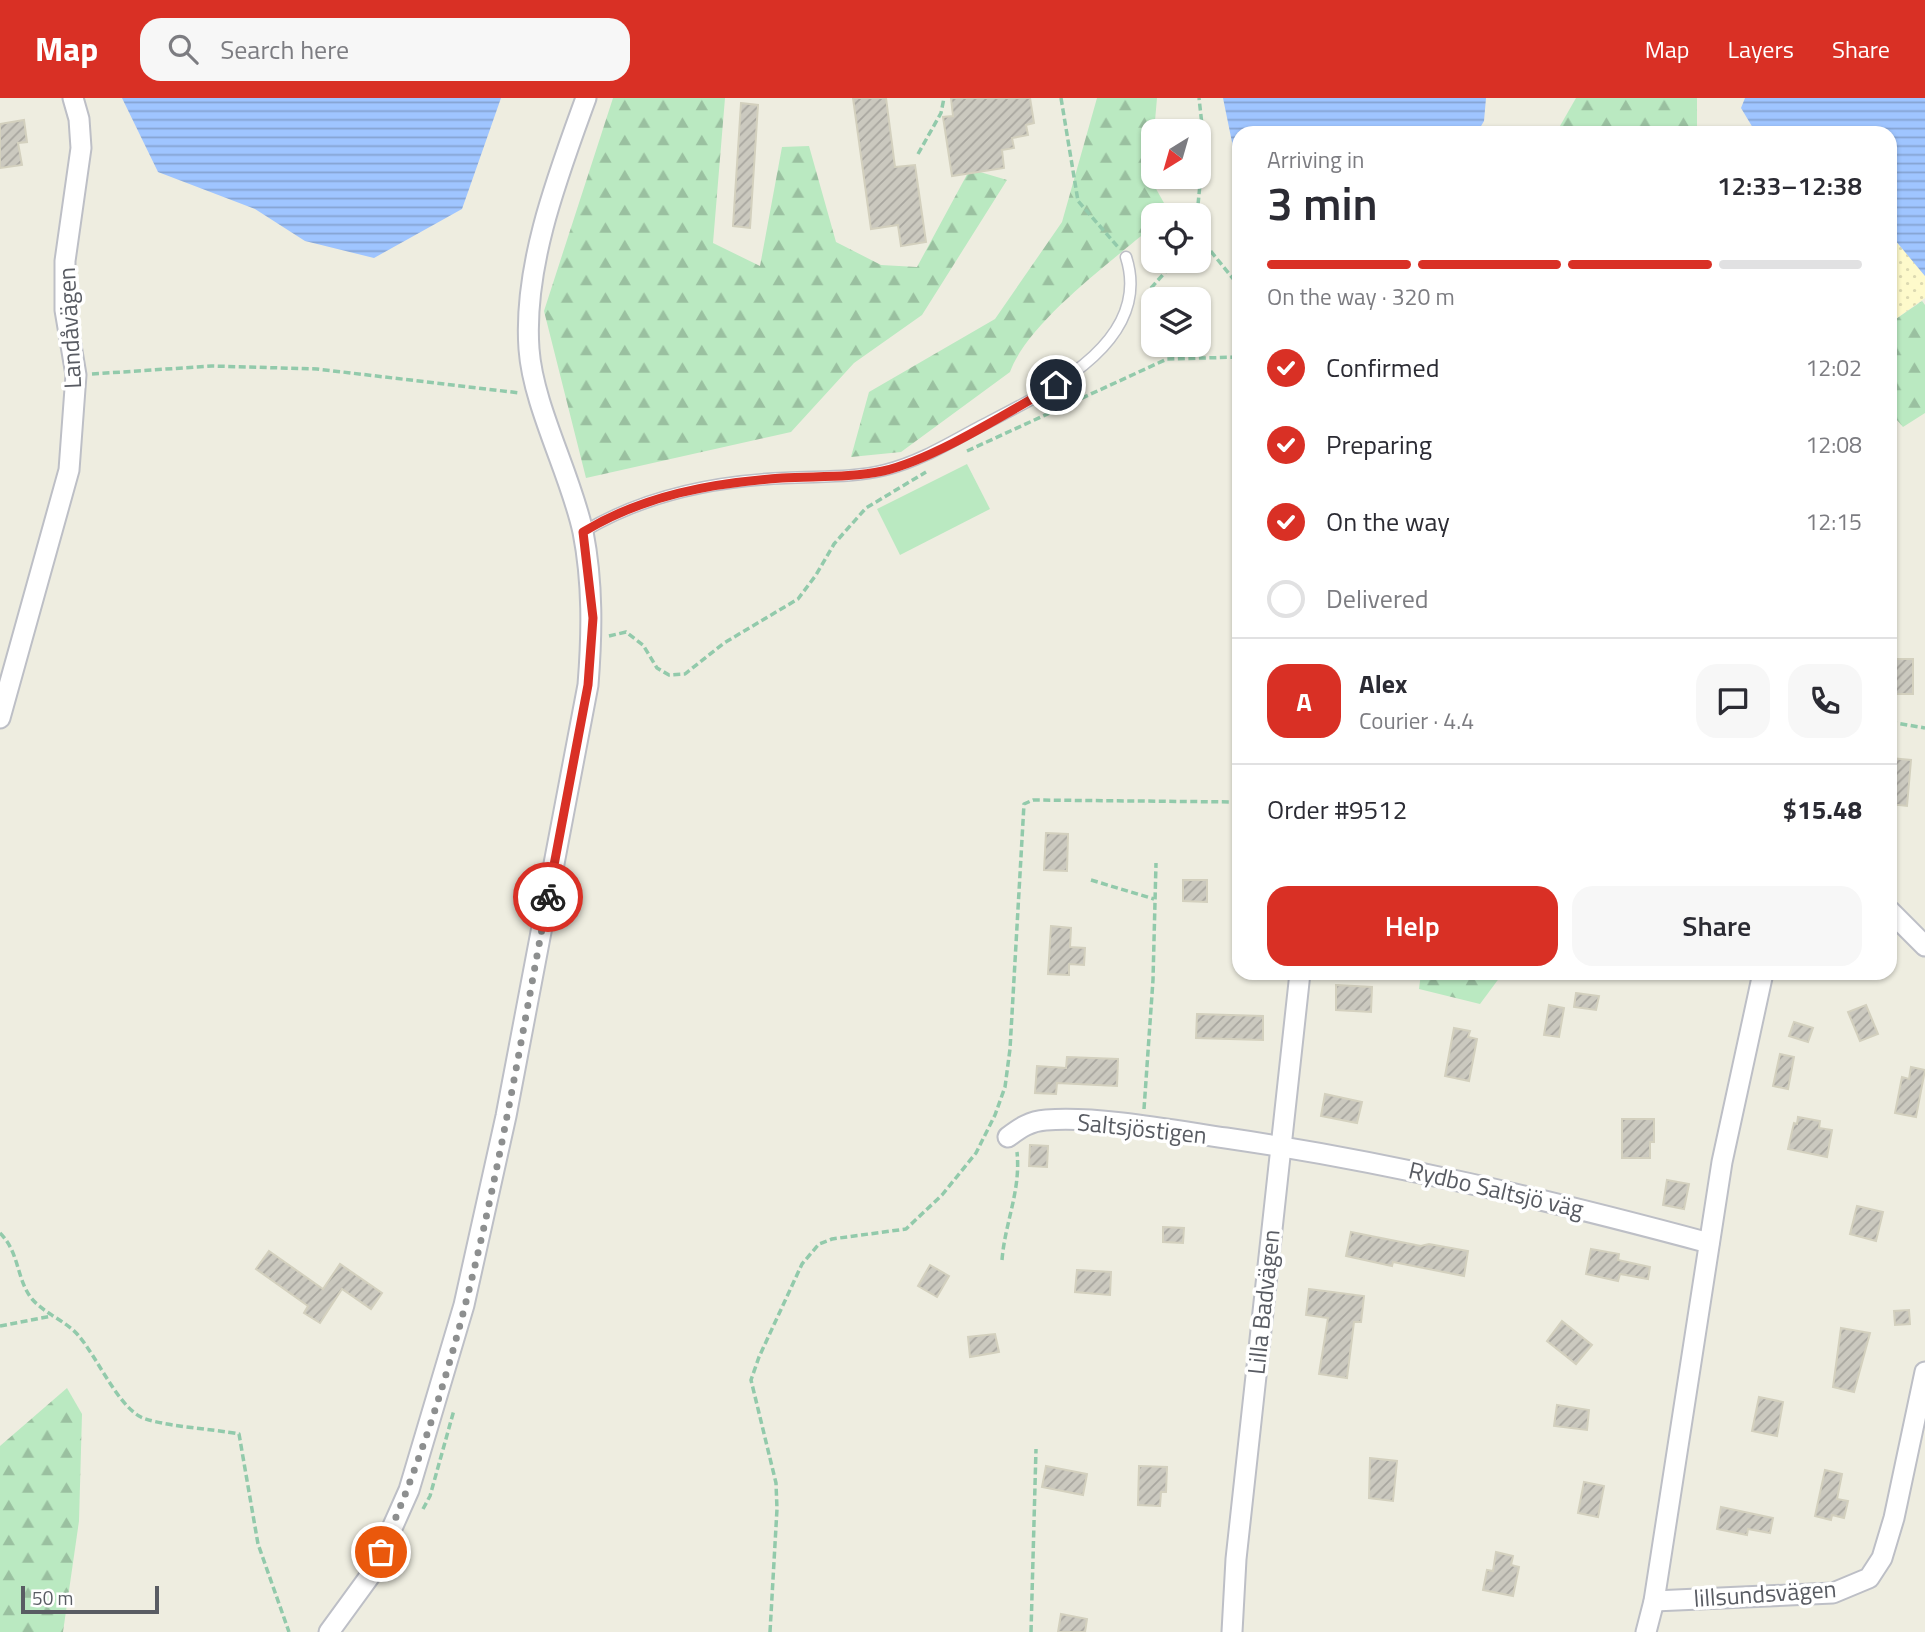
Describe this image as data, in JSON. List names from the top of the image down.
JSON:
{
  "streets": {
    "street": [
      "Landåvägen",
      "Saltsjöstigen",
      "Rydbo Saltsjö väg",
      "Lilla Badvägen",
      "lillsundsvägen"
    ]
  },
  "crossings": [
    ["Saltsjöstigen", "Rydbo Saltsjö väg"],
    ["Saltsjöstigen", "Lilla Badvägen"],
    ["Rydbo Saltsjö väg", "Lilla Badvägen"]
  ],
  "scale_bar": "50 m",
  "north": "bottom left",
  "page": {
    "header": "Map",
    "search": "Search here",
    "nav": ["Map", "Layers", "Share"],
    "heading": ["3 min", "Arriving in", "12:33–12:38"],
    "panel": [
      "Alex",
      "Courier · 4.4",
      "Order #9512",
      "$15.48"
    ],
    "bar": "On the way · 320 m",
    "list": [
      ["Confirmed", "12:02"],
      ["Preparing", "12:08"],
      ["On the way", "12:15"],
      "Delivered"
    ],
    "round": "A",
    "buttons": ["Help", "Share"],
    "scale": "50 m"
  }
}
